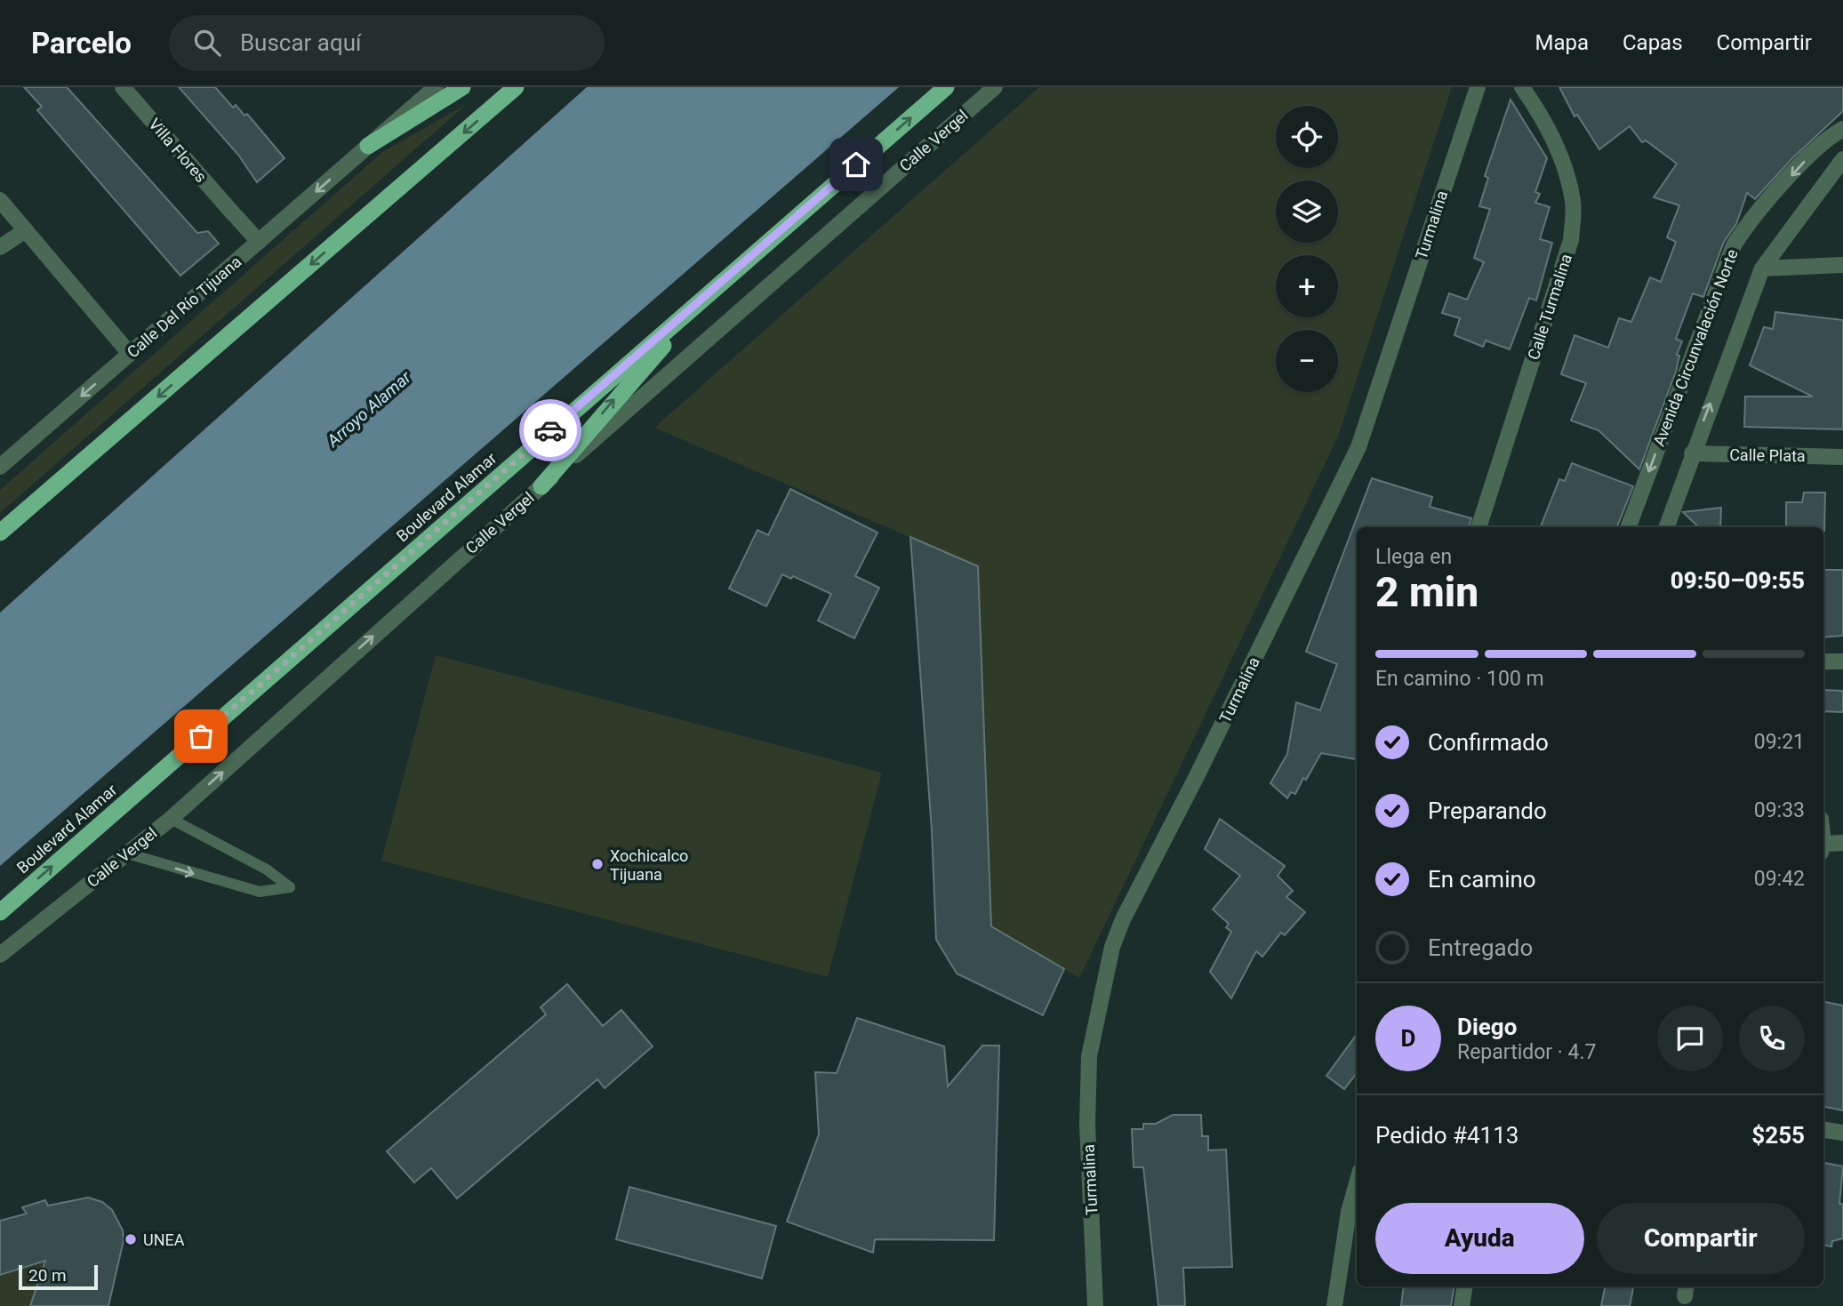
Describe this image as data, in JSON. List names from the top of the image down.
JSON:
{
  "streets": {
    "highway": ["Boulevard Alamar"],
    "street": [
      "Calle Vergel",
      "Villa Flores",
      "Turmalina",
      "Calle Del Río Tijuana",
      "Calle Turmalina",
      "Avenida Circunvalación Norte",
      "Calle Plata"
    ]
  },
  "crossings": [
    ["Villa Flores", "Calle Del Río Tijuana"]
  ],
  "one_way": ["Calle Vergel", "Calle Del Río Tijuana", "Boulevard Alamar"],
  "water": ["Arroyo Alamar"],
  "places": ["Xochicalco Tijuana", "UNEA"],
  "scale_bar": "20 m",
  "page": {
    "header": "Parcelo",
    "search": "Buscar aquí",
    "nav": ["Mapa", "Capas", "Compartir"],
    "map_buttons": ["+", "−"],
    "heading": ["2 min", "Llega en", "09:50–09:55"],
    "panel": [
      "Diego",
      "Repartidor · 4.7",
      "Pedido #4113",
      "$255"
    ],
    "bar": "En camino · 100 m",
    "list": [
      ["Confirmado", "09:21"],
      ["Preparando", "09:33"],
      ["En camino", "09:42"],
      "Entregado"
    ],
    "round": "D",
    "buttons": ["Ayuda", "Compartir"],
    "scale": "20 m"
  }
}
